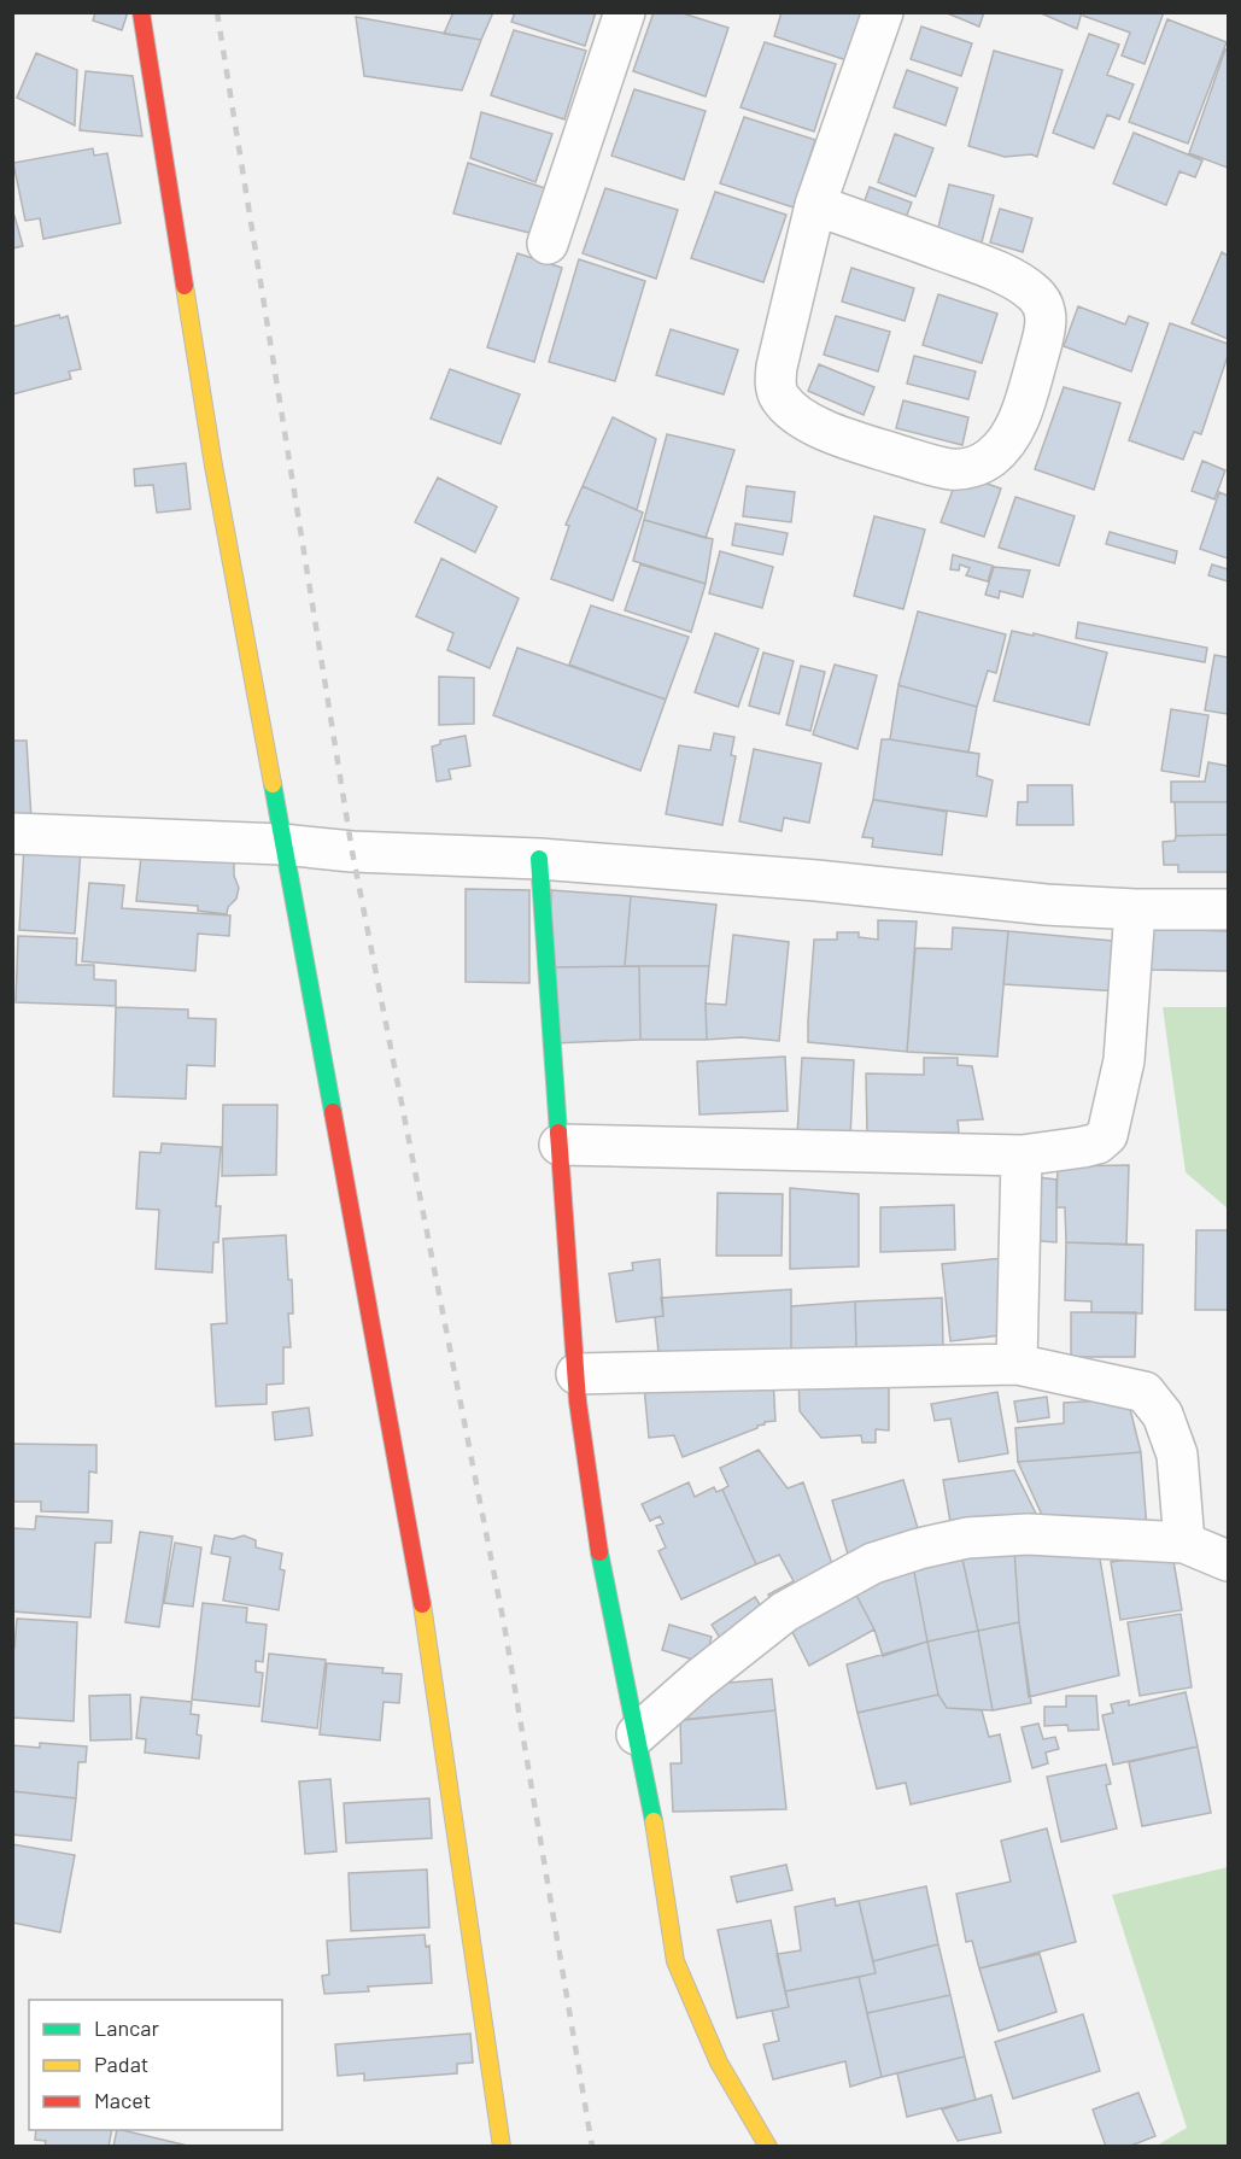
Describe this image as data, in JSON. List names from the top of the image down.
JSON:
{
  "legend": ["Lancar", "Padat", "Macet"]
}
